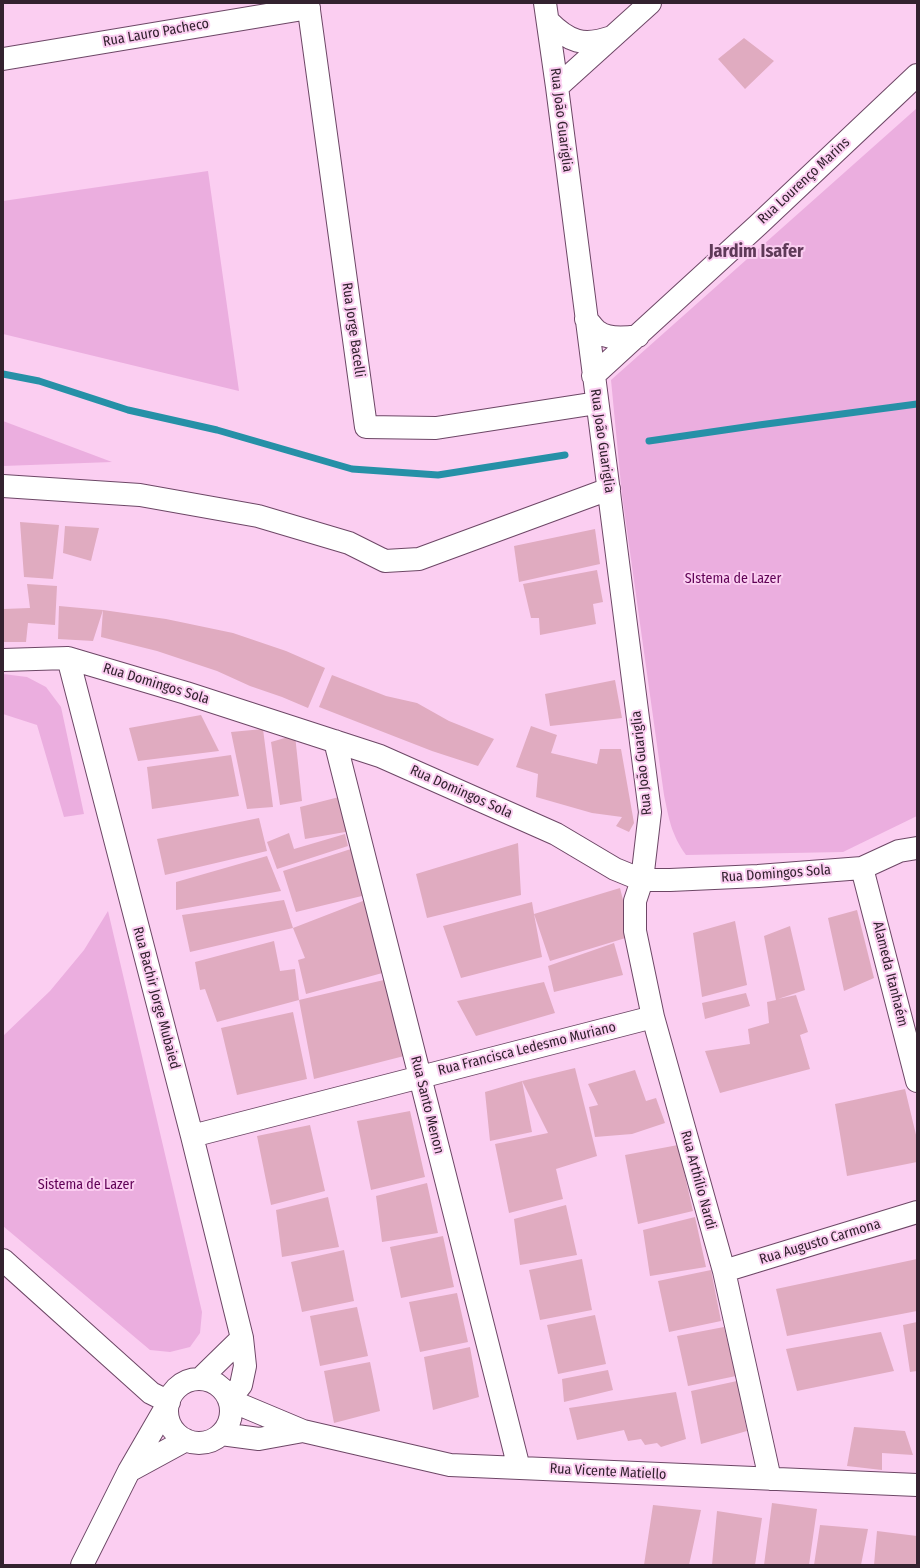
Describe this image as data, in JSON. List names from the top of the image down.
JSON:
{
  "streets": {
    "street": [
      "Rua Lauro Pacheco",
      "Rua João Guariglia",
      "Rua Lourenço Marins",
      "Rua Jorge Bacelli",
      "Rua Domingos Sola",
      "Alameda Itanhaém",
      "Rua Bachir Jorge Mubaied",
      "Rua Francisca Ledesmo Muriano",
      "Rua Santo Menon",
      "Rua Arthílio Nardi",
      "Rua Augusto Carmona",
      "Rua Vicente Matiello"
    ]
  },
  "crossings": [
    ["Rua Lauro Pacheco", "Rua Jorge Bacelli"],
    ["Rua João Guariglia", "Rua Lourenço Marins"],
    ["Rua João Guariglia", "Rua Jorge Bacelli"],
    ["Rua João Guariglia", "Rua Domingos Sola"],
    ["Rua João Guariglia", "Rua Arthílio Nardi"],
    ["Rua Domingos Sola", "Alameda Itanhaém"],
    ["Rua Domingos Sola", "Rua Bachir Jorge Mubaied"],
    ["Rua Domingos Sola", "Rua Santo Menon"],
    ["Rua Domingos Sola", "Rua Arthílio Nardi"],
    ["Rua Bachir Jorge Mubaied", "Rua Francisca Ledesmo Muriano"],
    ["Rua Bachir Jorge Mubaied", "Rua Vicente Matiello"],
    ["Rua Francisca Ledesmo Muriano", "Rua Santo Menon"],
    ["Rua Francisca Ledesmo Muriano", "Rua Arthílio Nardi"],
    ["Rua Santo Menon", "Rua Vicente Matiello"],
    ["Rua Arthílio Nardi", "Rua Augusto Carmona"],
    ["Rua Arthílio Nardi", "Rua Vicente Matiello"]
  ],
  "districts": ["Jardim Isafer"],
  "parks": ["SIstema de Lazer", "Sistema de Lazer"]
}
